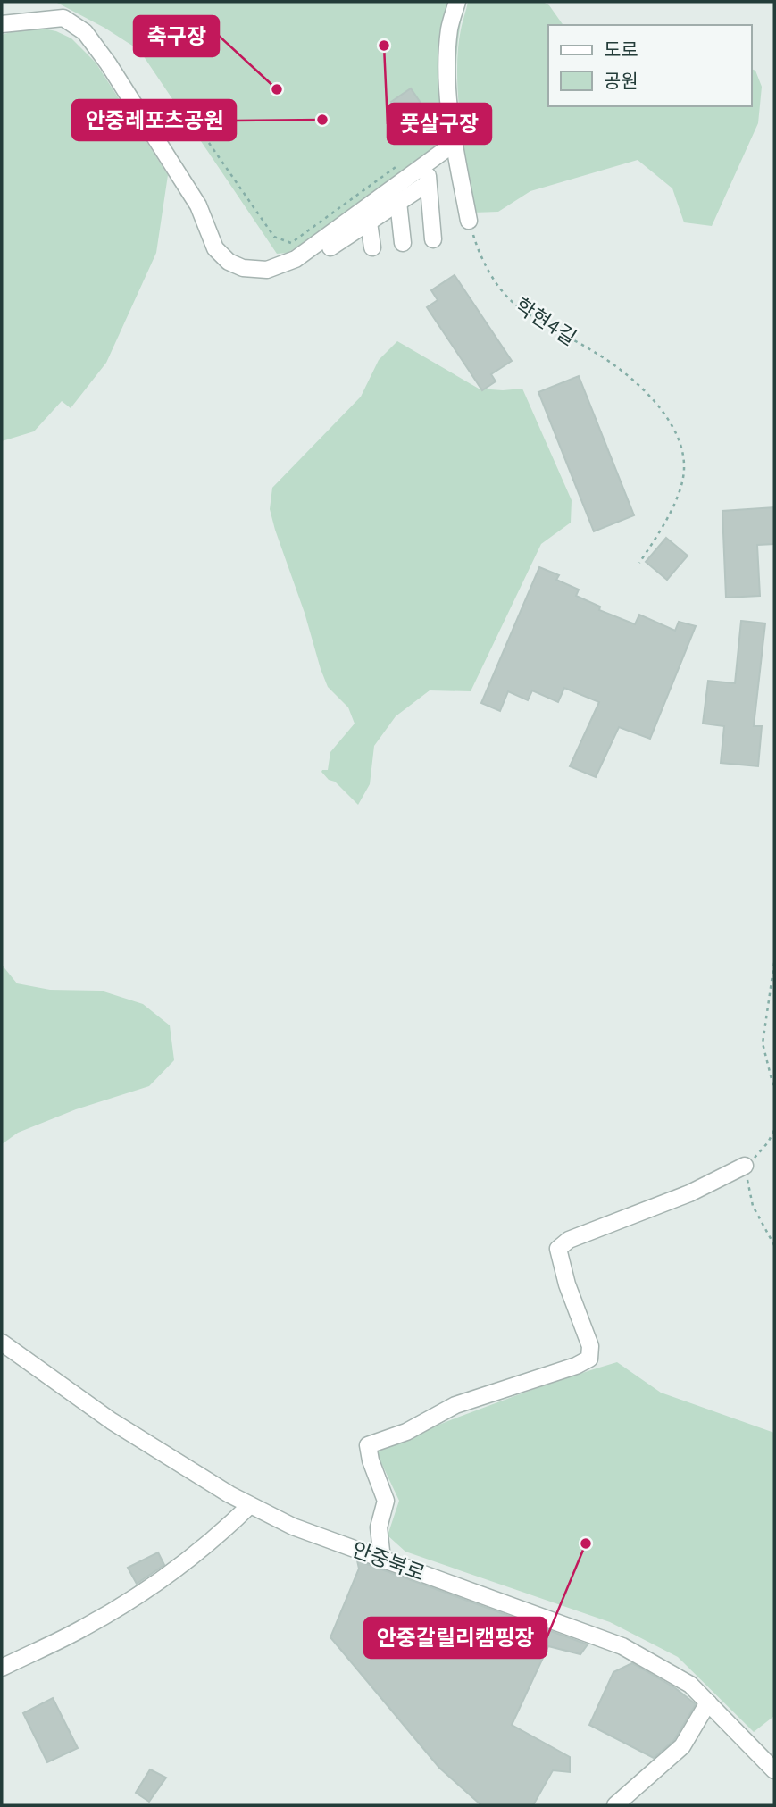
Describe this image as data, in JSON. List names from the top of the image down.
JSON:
{
  "streets": {
    "street": ["안중북로"],
    "path": ["학현4길"]
  },
  "places": [
    "풋살구장",
    "축구장",
    "안중레포츠공원",
    "안중갈릴리캠핑장"
  ],
  "legend": ["도로", "공원"]
}
